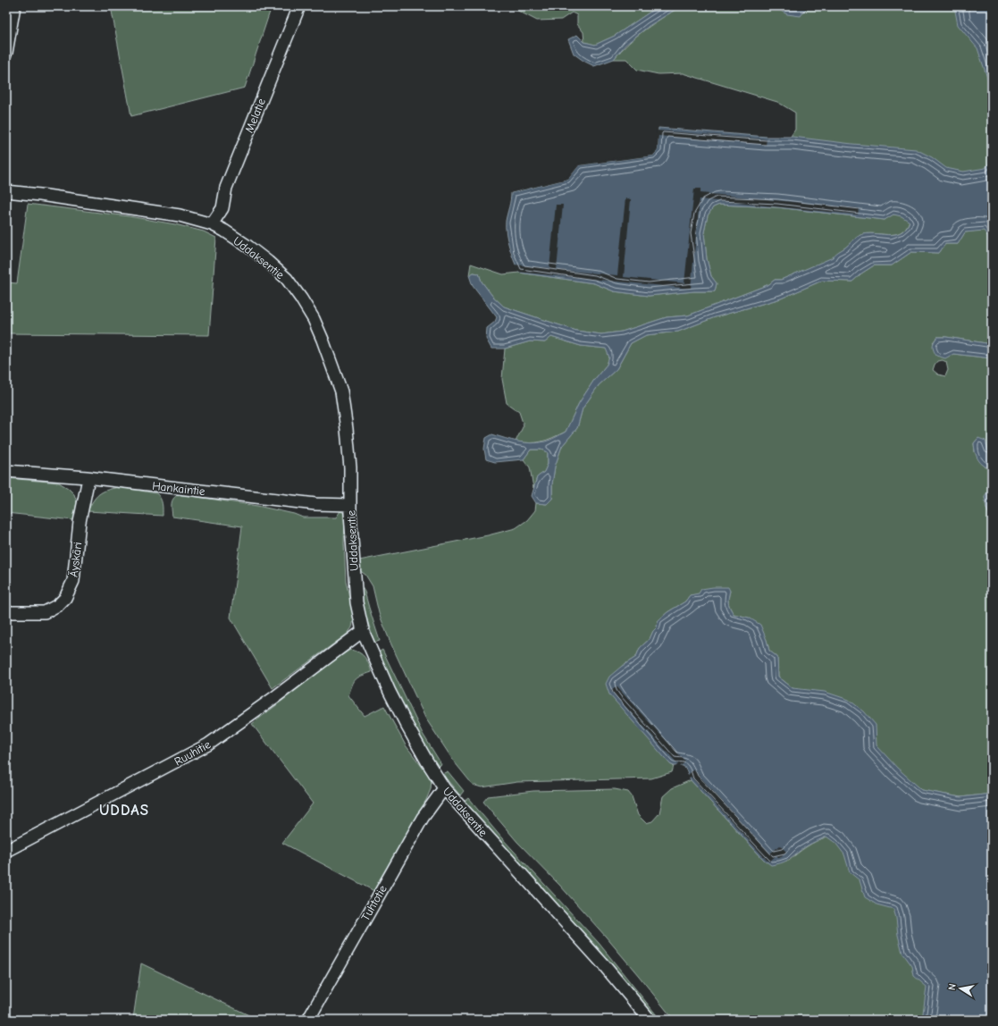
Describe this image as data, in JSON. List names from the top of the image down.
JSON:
{
  "streets": {
    "street": [
      "Melatie",
      "Uddaksentie",
      "Hankaintie",
      "Äyskäri",
      "Ruuhitie",
      "Tuhtotie"
    ]
  },
  "crossings": [
    ["Melatie", "Uddaksentie"],
    ["Uddaksentie", "Hankaintie"],
    ["Uddaksentie", "Ruuhitie"],
    ["Uddaksentie", "Tuhtotie"],
    ["Hankaintie", "Äyskäri"]
  ],
  "districts": ["UDDAS"],
  "north": "left"
}
